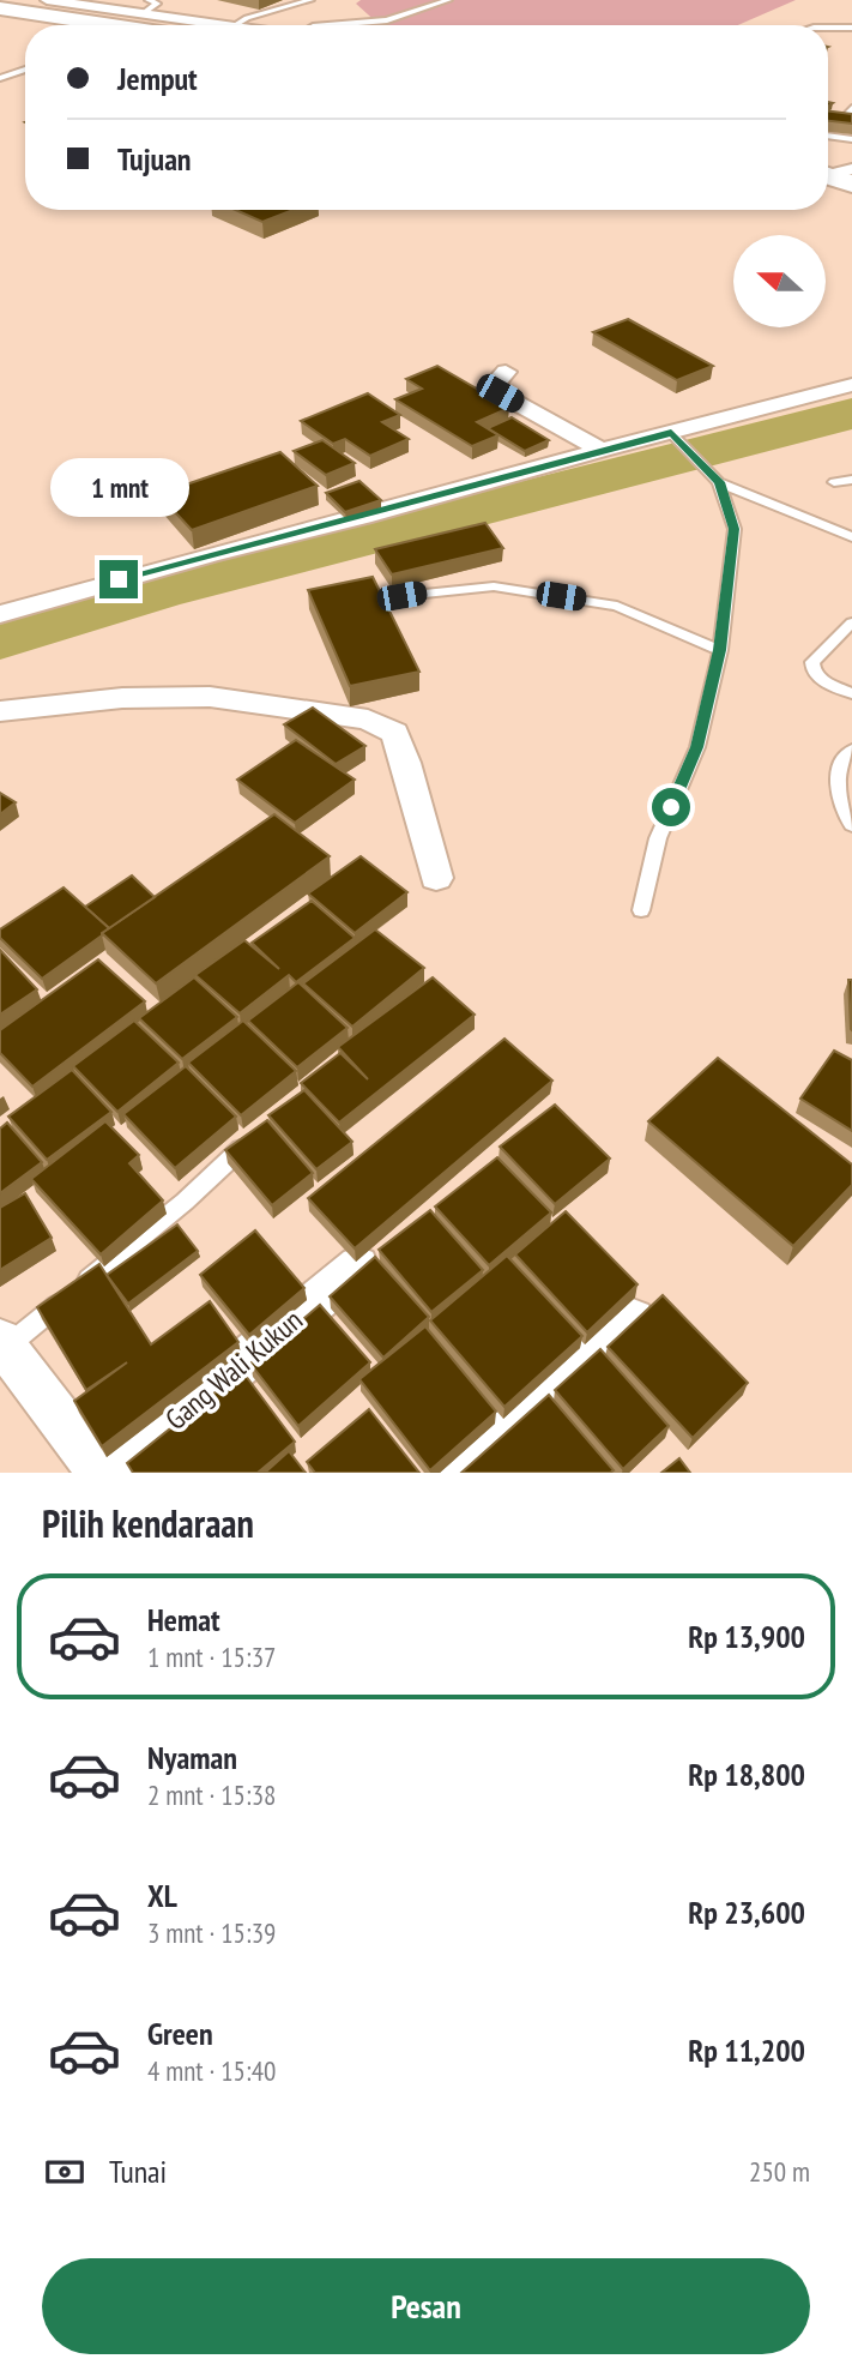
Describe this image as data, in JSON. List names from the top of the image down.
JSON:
{
  "streets": {
    "street": ["Gang Wali Kukun"]
  },
  "north": "left",
  "page": {
    "banner": ["Jemput", "Tujuan"],
    "bubble": "1 mnt",
    "heading": "Pilih kendaraan",
    "list": [
      {
        "name": "Hemat",
        "note": "1 mnt · 15:37",
        "value": "Rp 13,900"
      },
      {
        "name": "Nyaman",
        "note": "2 mnt · 15:38",
        "value": "Rp 18,800"
      },
      {
        "name": "XL",
        "note": "3 mnt · 15:39",
        "value": "Rp 23,600"
      },
      {
        "name": "Green",
        "note": "4 mnt · 15:40",
        "value": "Rp 11,200"
      }
    ],
    "pay": ["Tunai", "250 m"],
    "buttons": "Pesan"
  }
}
